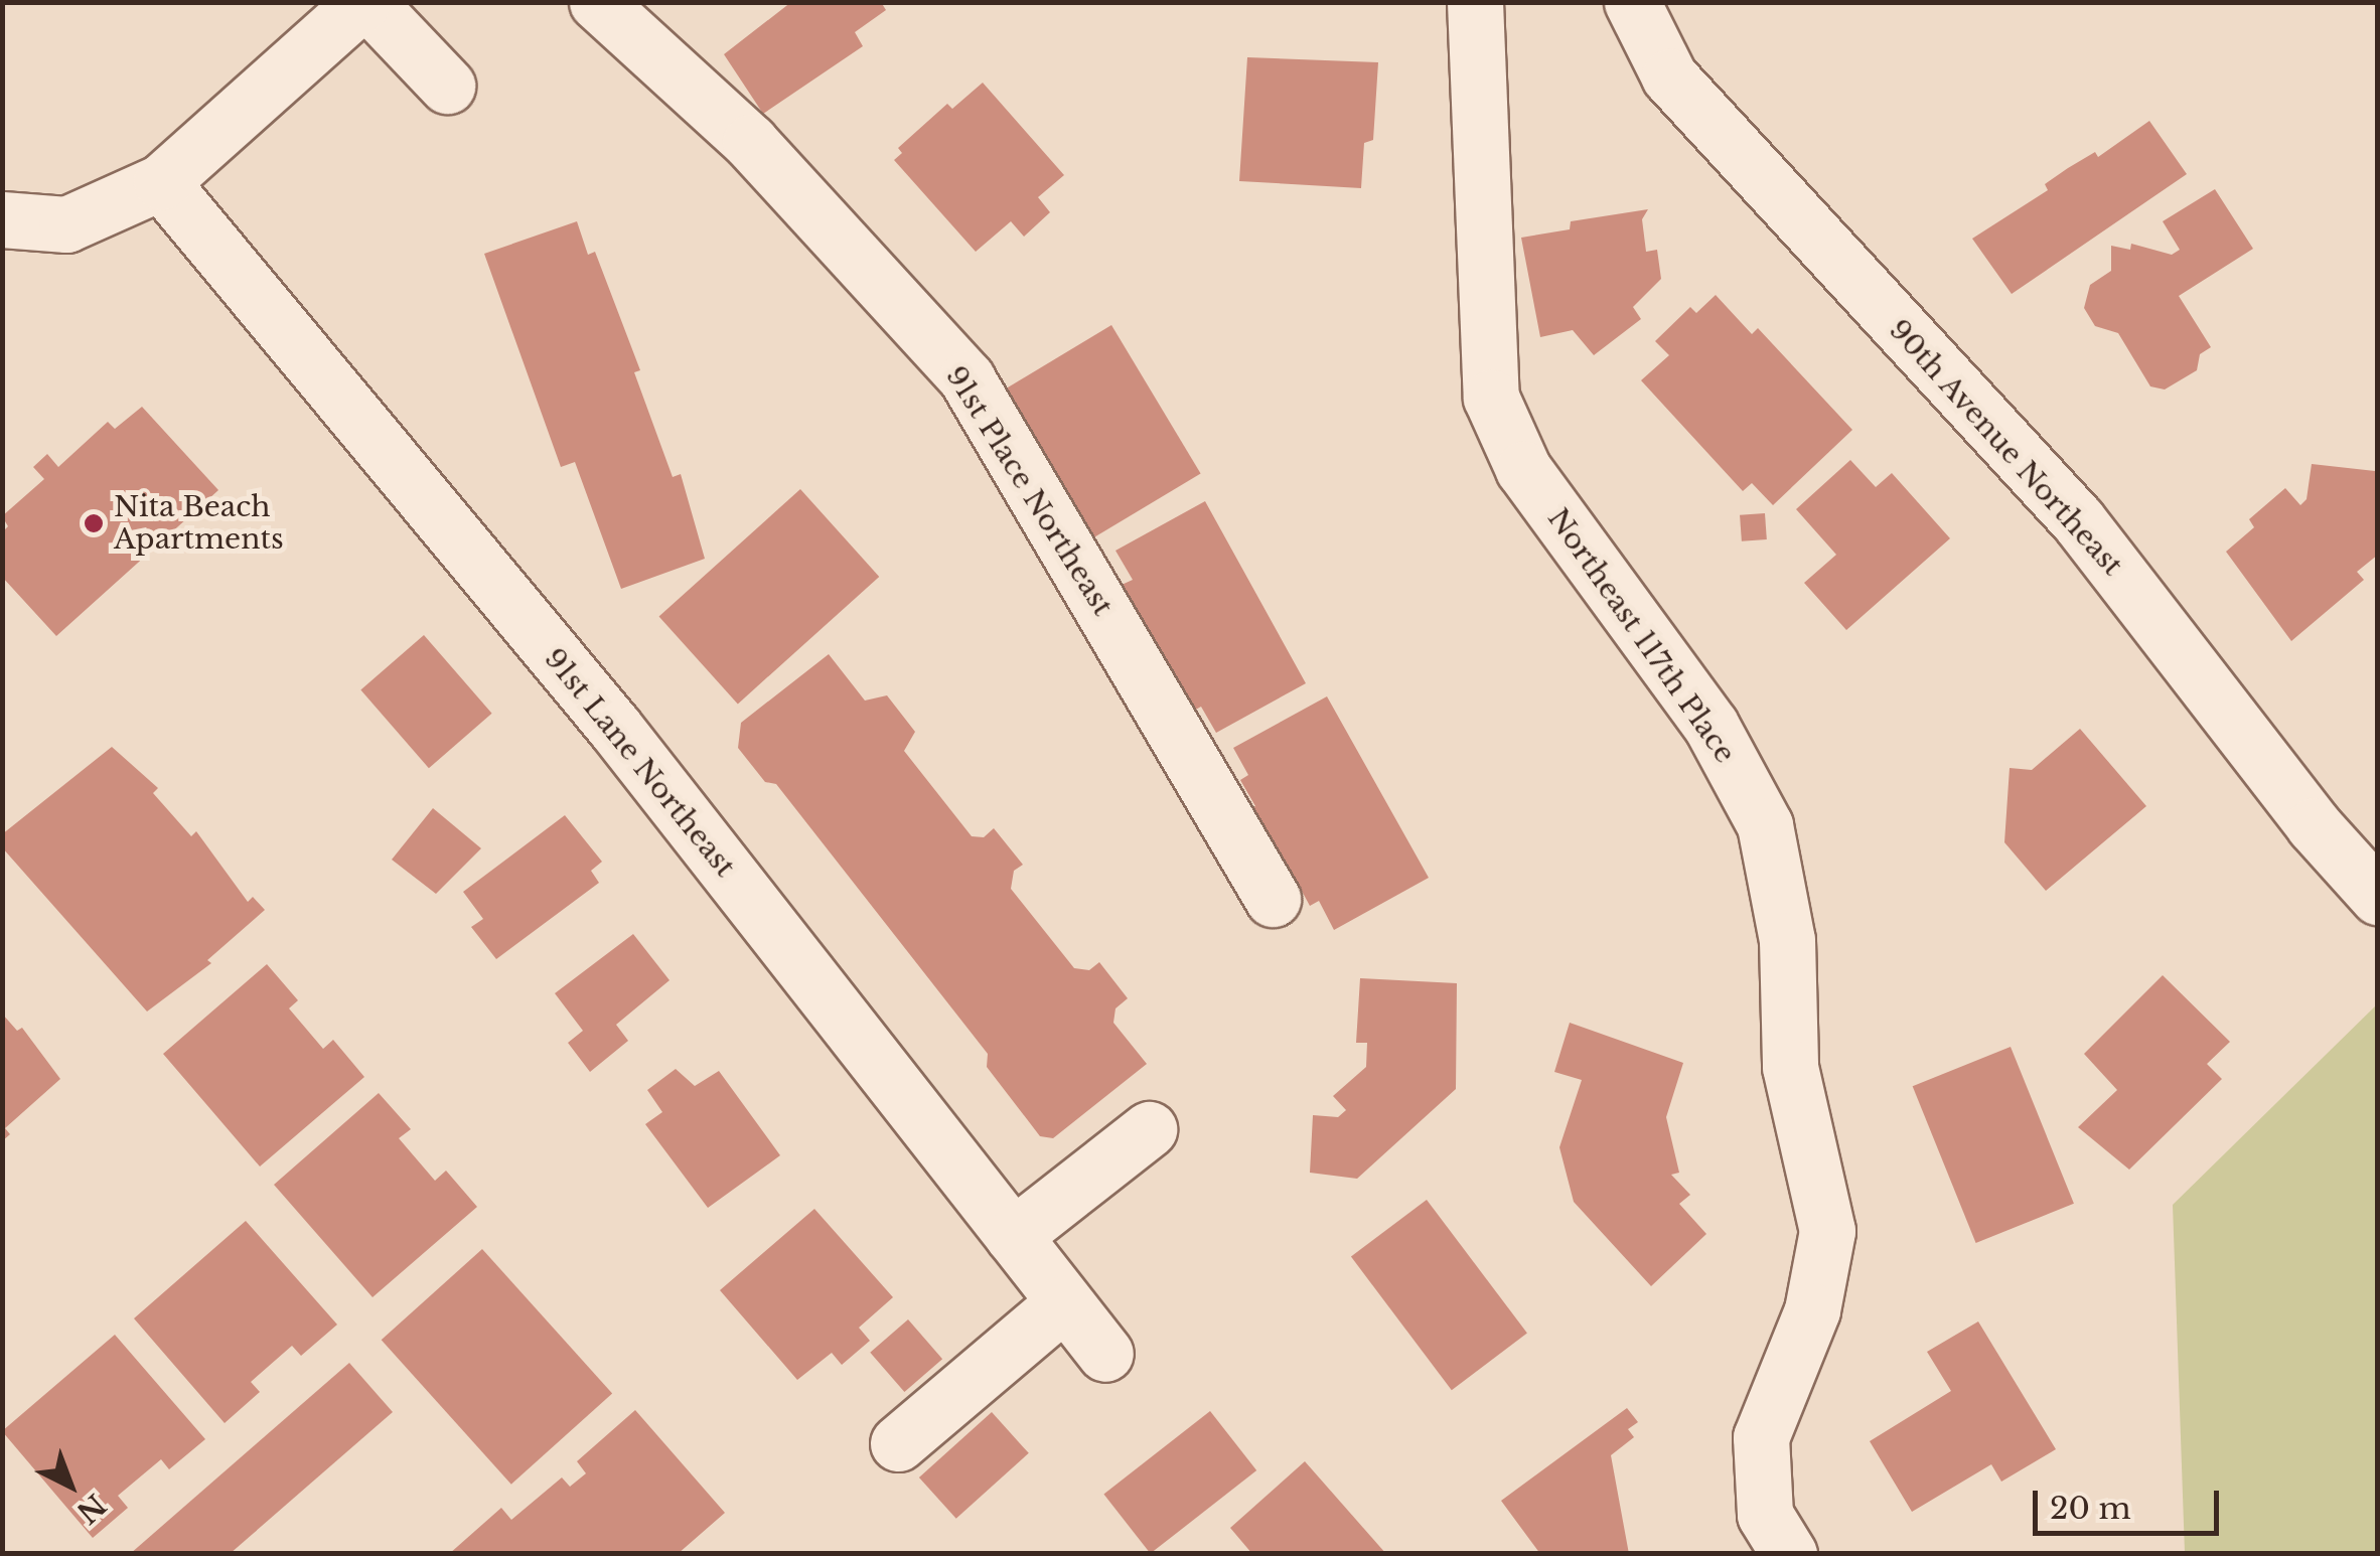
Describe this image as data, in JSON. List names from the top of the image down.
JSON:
{
  "streets": {
    "street": [
      "90th Avenue Northeast",
      "91st Place Northeast",
      "Northeast 117th Place",
      "91st Lane Northeast"
    ]
  },
  "places": ["Nita Beach Apartments"],
  "scale_bar": "20 m",
  "north": "bottom right"
}
